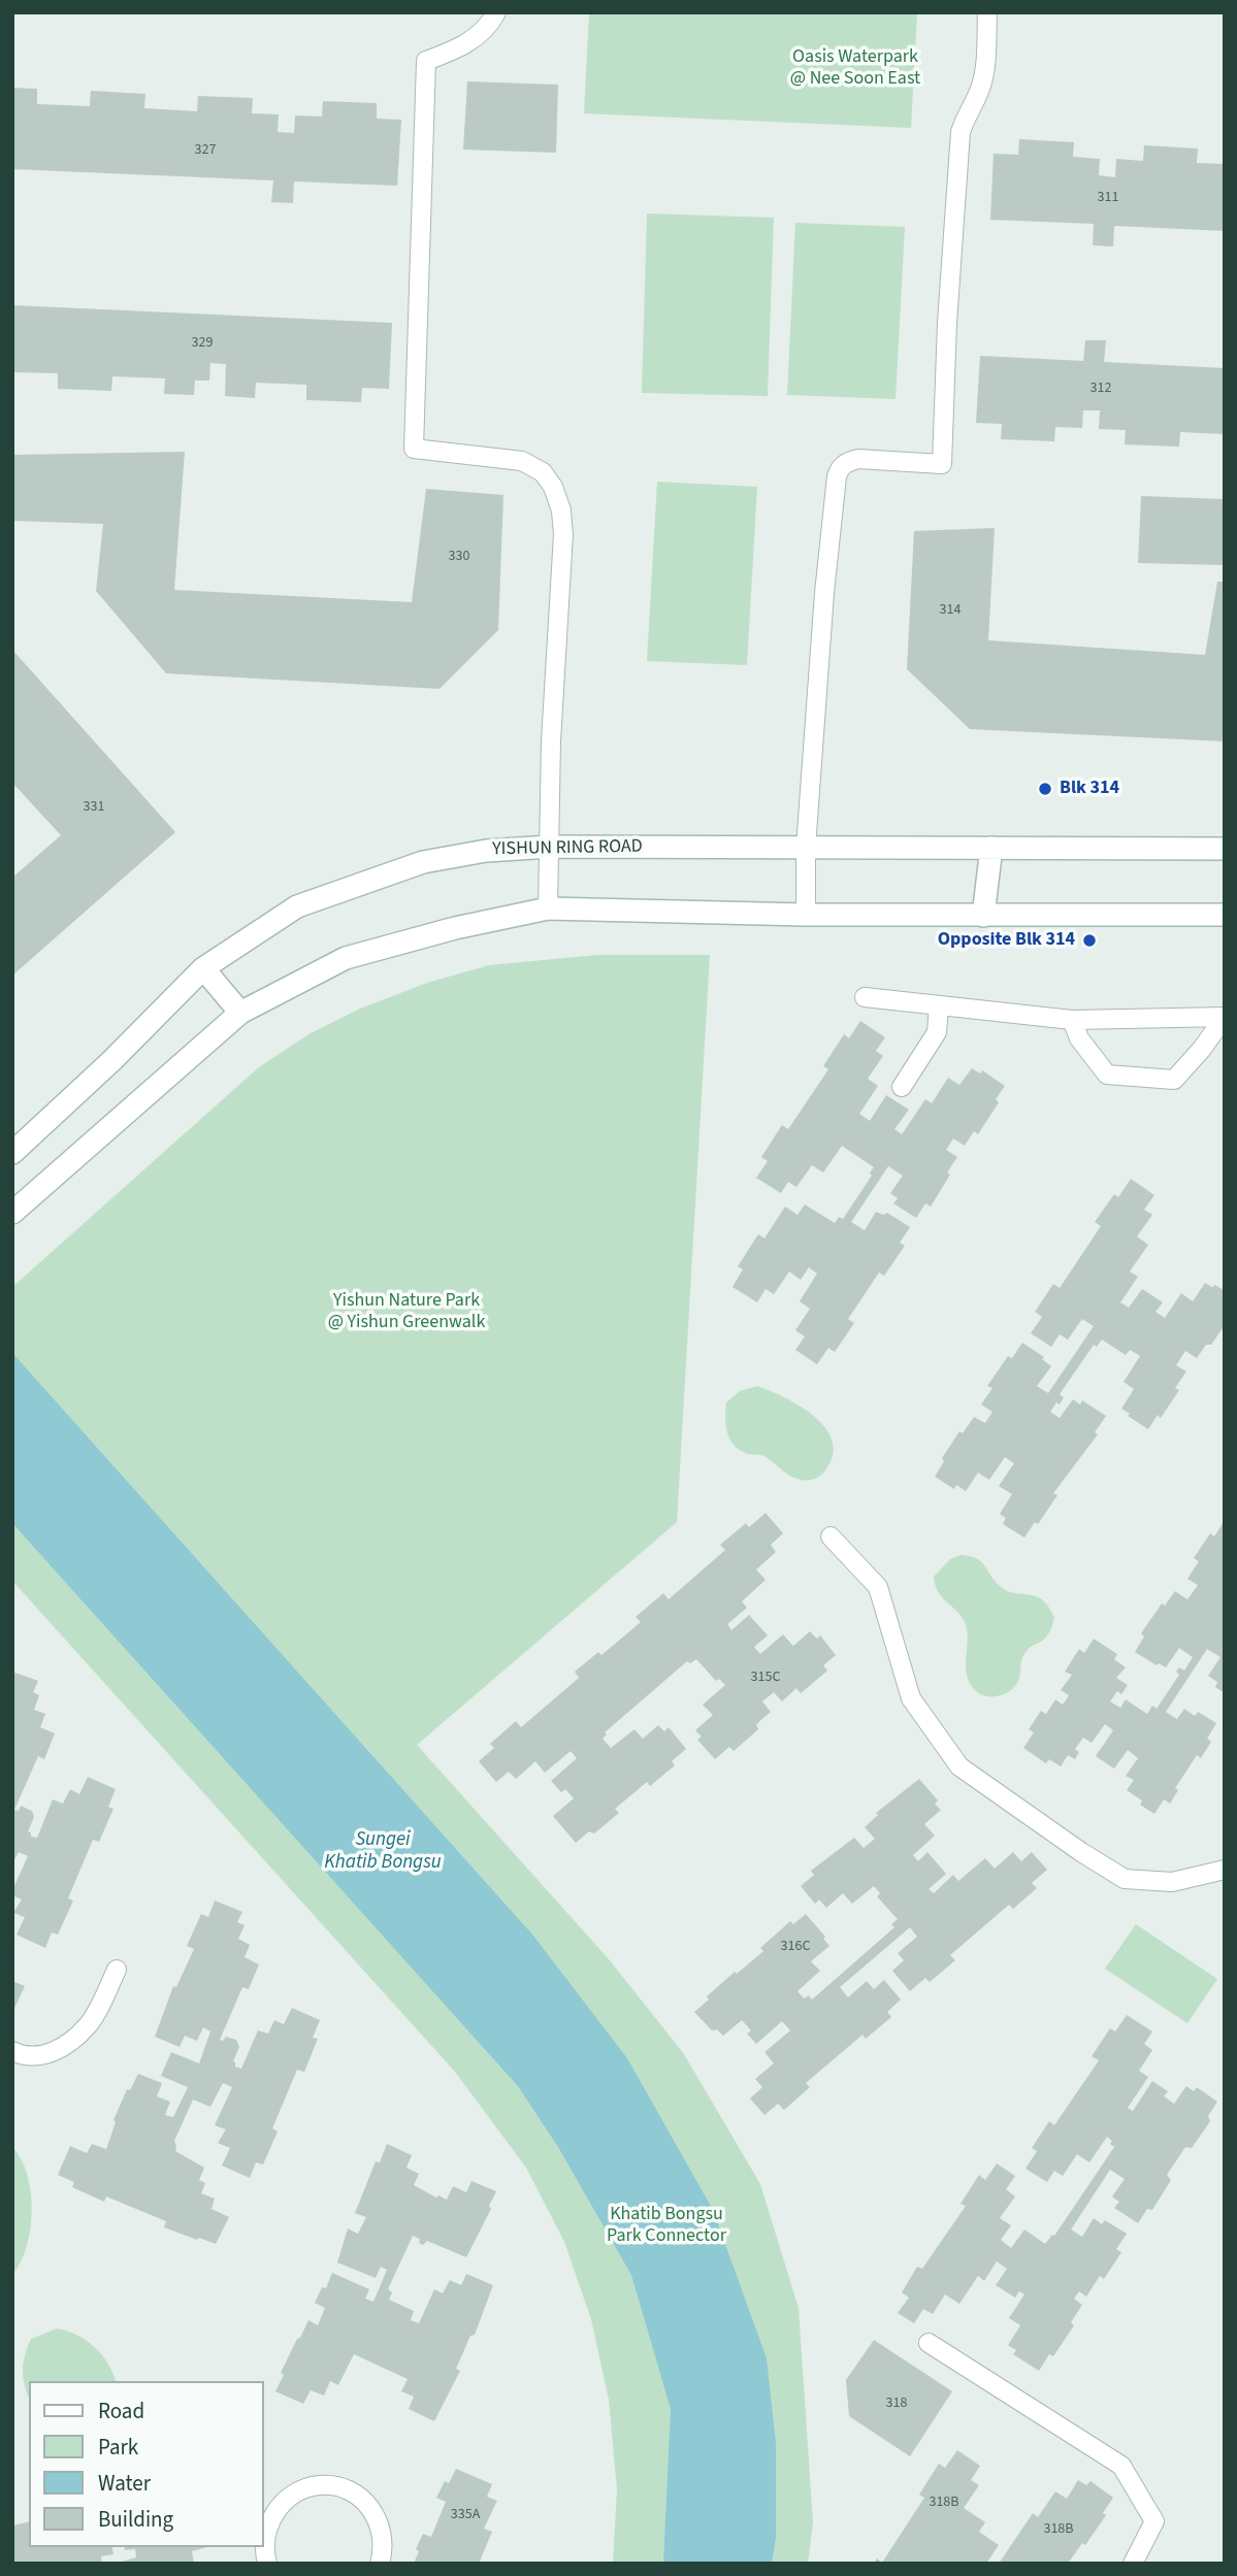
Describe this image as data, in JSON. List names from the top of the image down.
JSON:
{
  "streets": {
    "main road": ["YISHUN RING ROAD"]
  },
  "water": ["Sungei Khatib Bongsu"],
  "parks": ["Oasis Waterpark @ Nee Soon East", "Yishun Nature Park @ Yishun Greenwalk", "Khatib Bongsu Park Connector"],
  "places": ["Blk 314", "Opposite Blk 314"],
  "house_numbers": [
    "327",
    "311",
    "329",
    "312",
    "330",
    "314",
    "331",
    "315C",
    "316C",
    "318",
    "318B",
    "335A",
    "318B"
  ],
  "legend": [
    "Road",
    "Park",
    "Water",
    "Building"
  ]
}
